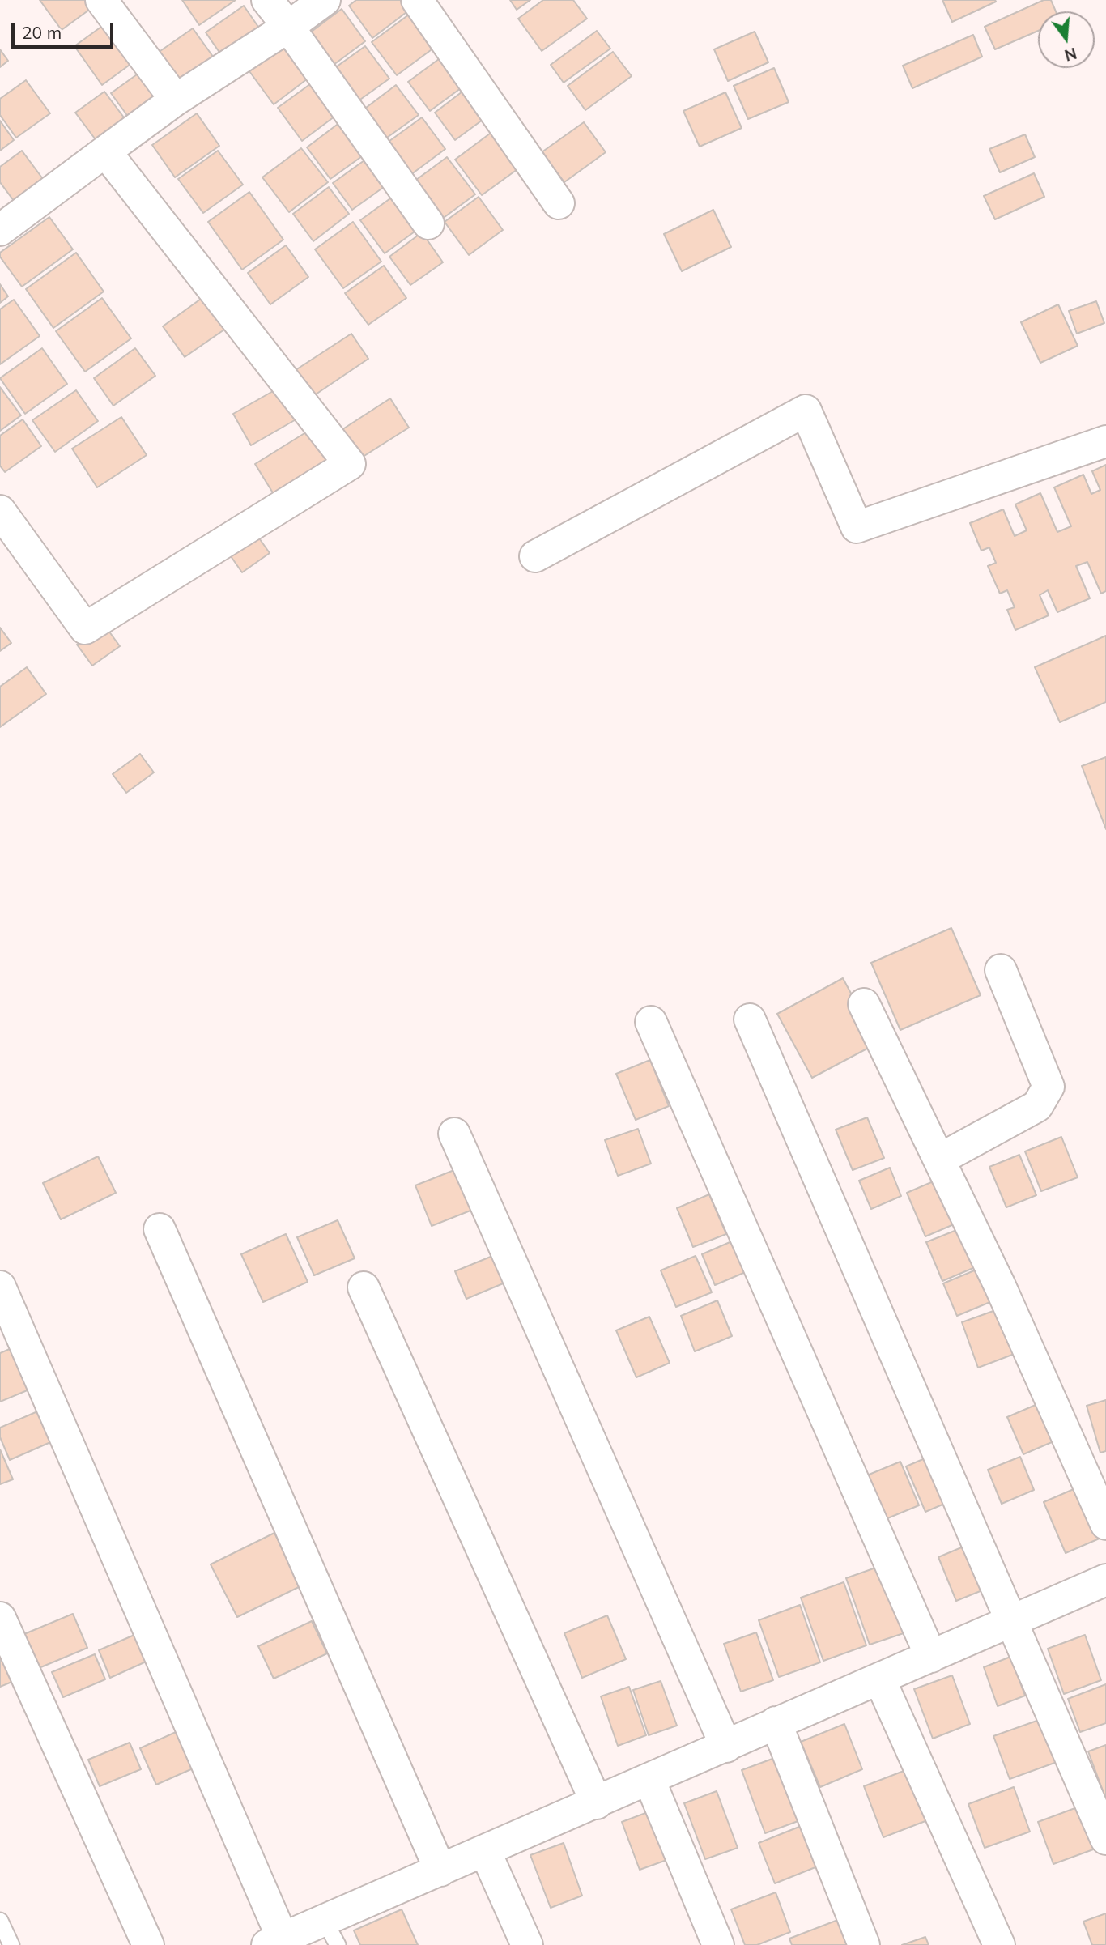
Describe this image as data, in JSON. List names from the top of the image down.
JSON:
{
  "scale_bar": "20 m",
  "north": "bottom"
}
